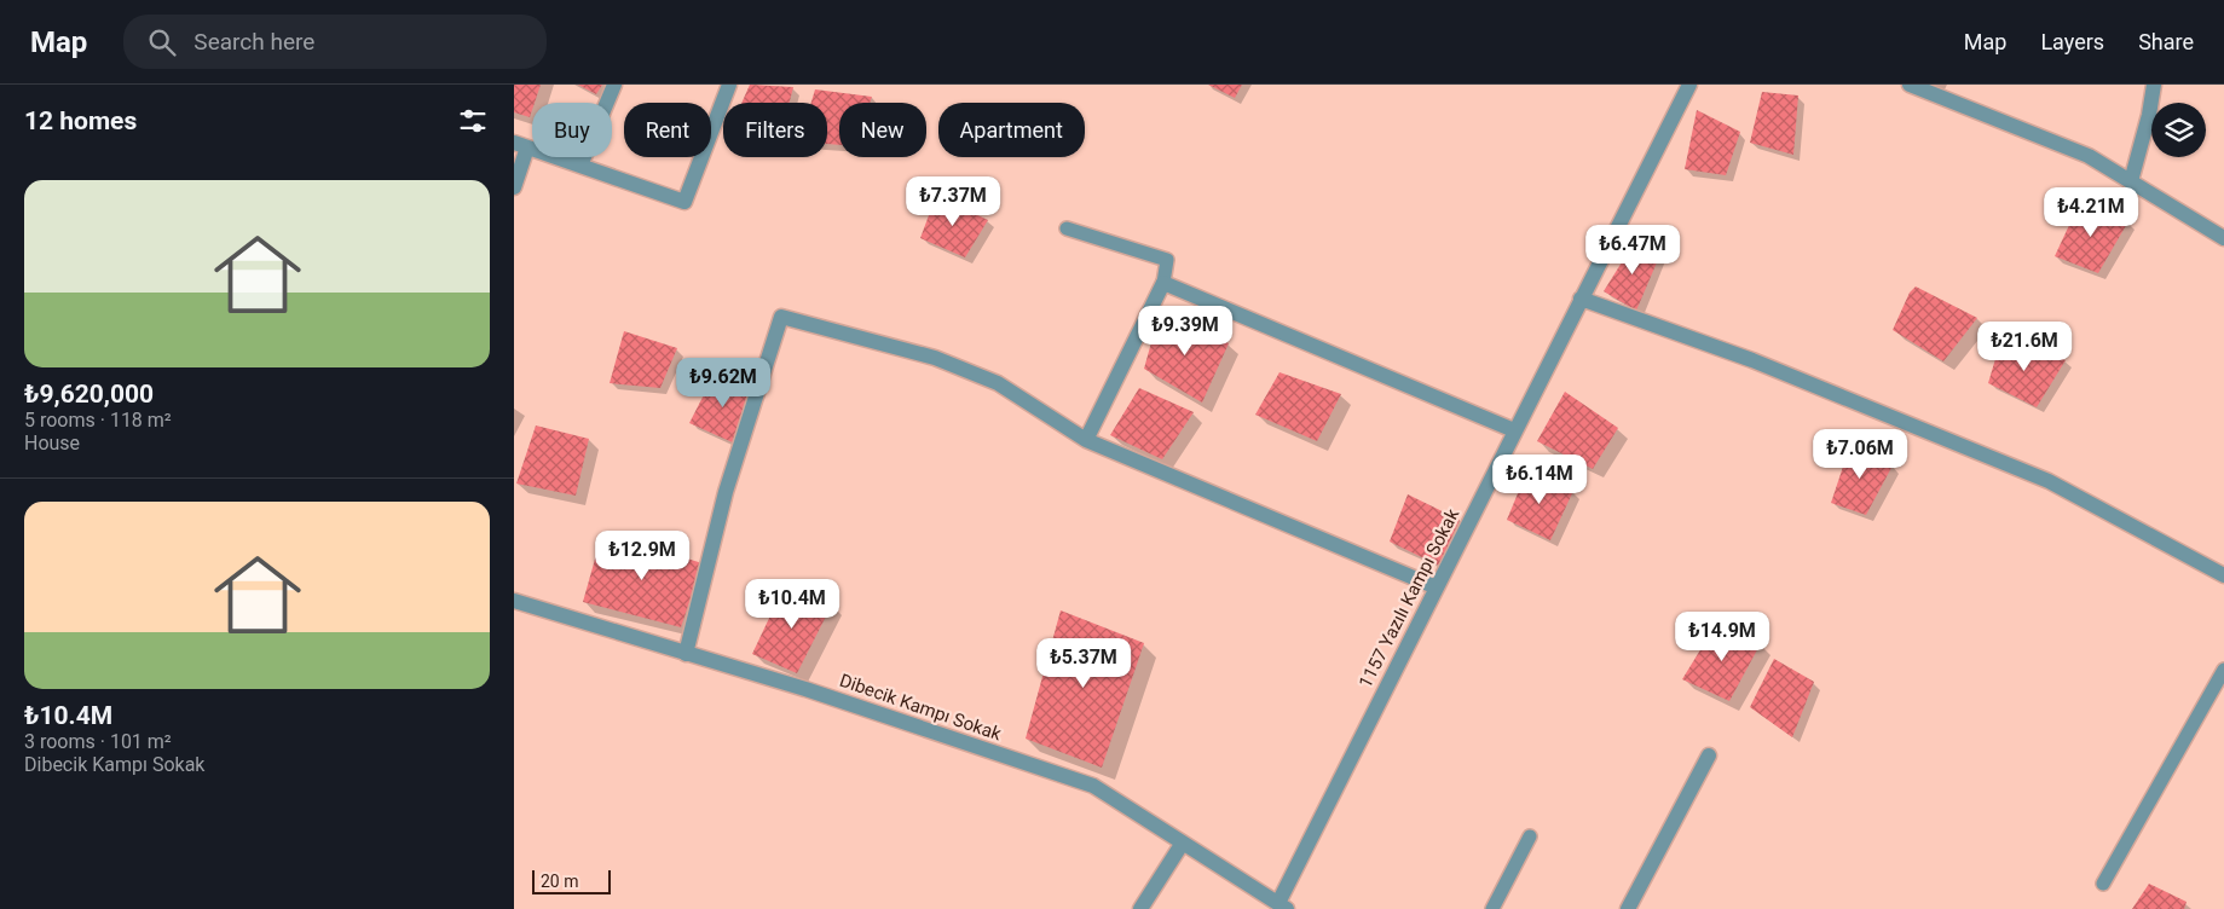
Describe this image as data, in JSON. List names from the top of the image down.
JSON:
{
  "streets": {
    "street": ["1157 Yazılı Kampı Sokak", "Dibecik Kampı Sokak"]
  },
  "crossings": [
    ["1157 Yazılı Kampı Sokak", "Dibecik Kampı Sokak"]
  ],
  "scale_bar": "20 m",
  "page": {
    "header": "Map",
    "search": "Search here",
    "nav": ["Map", "Layers", "Share"],
    "heading": "12 homes",
    "chip": [
      "Buy",
      "Rent",
      "Filters",
      "New",
      "Apartment"
    ],
    "list": [
      {
        "name": "₺9,620,000",
        "note": "5 rooms · 118 m² · House"
      },
      {
        "name": "₺10.4M",
        "note": "3 rooms · 101 m² · Dibecik Kampı Sokak"
      }
    ],
    "price": [
      "₺7.37M",
      "₺4.21M",
      "₺6.47M",
      "₺9.39M",
      "₺21.6M",
      "₺9.62M",
      "₺7.06M",
      "₺6.14M",
      "₺12.9M",
      "₺10.4M",
      "₺14.9M",
      "₺5.37M"
    ],
    "scale": "20 m"
  }
}
